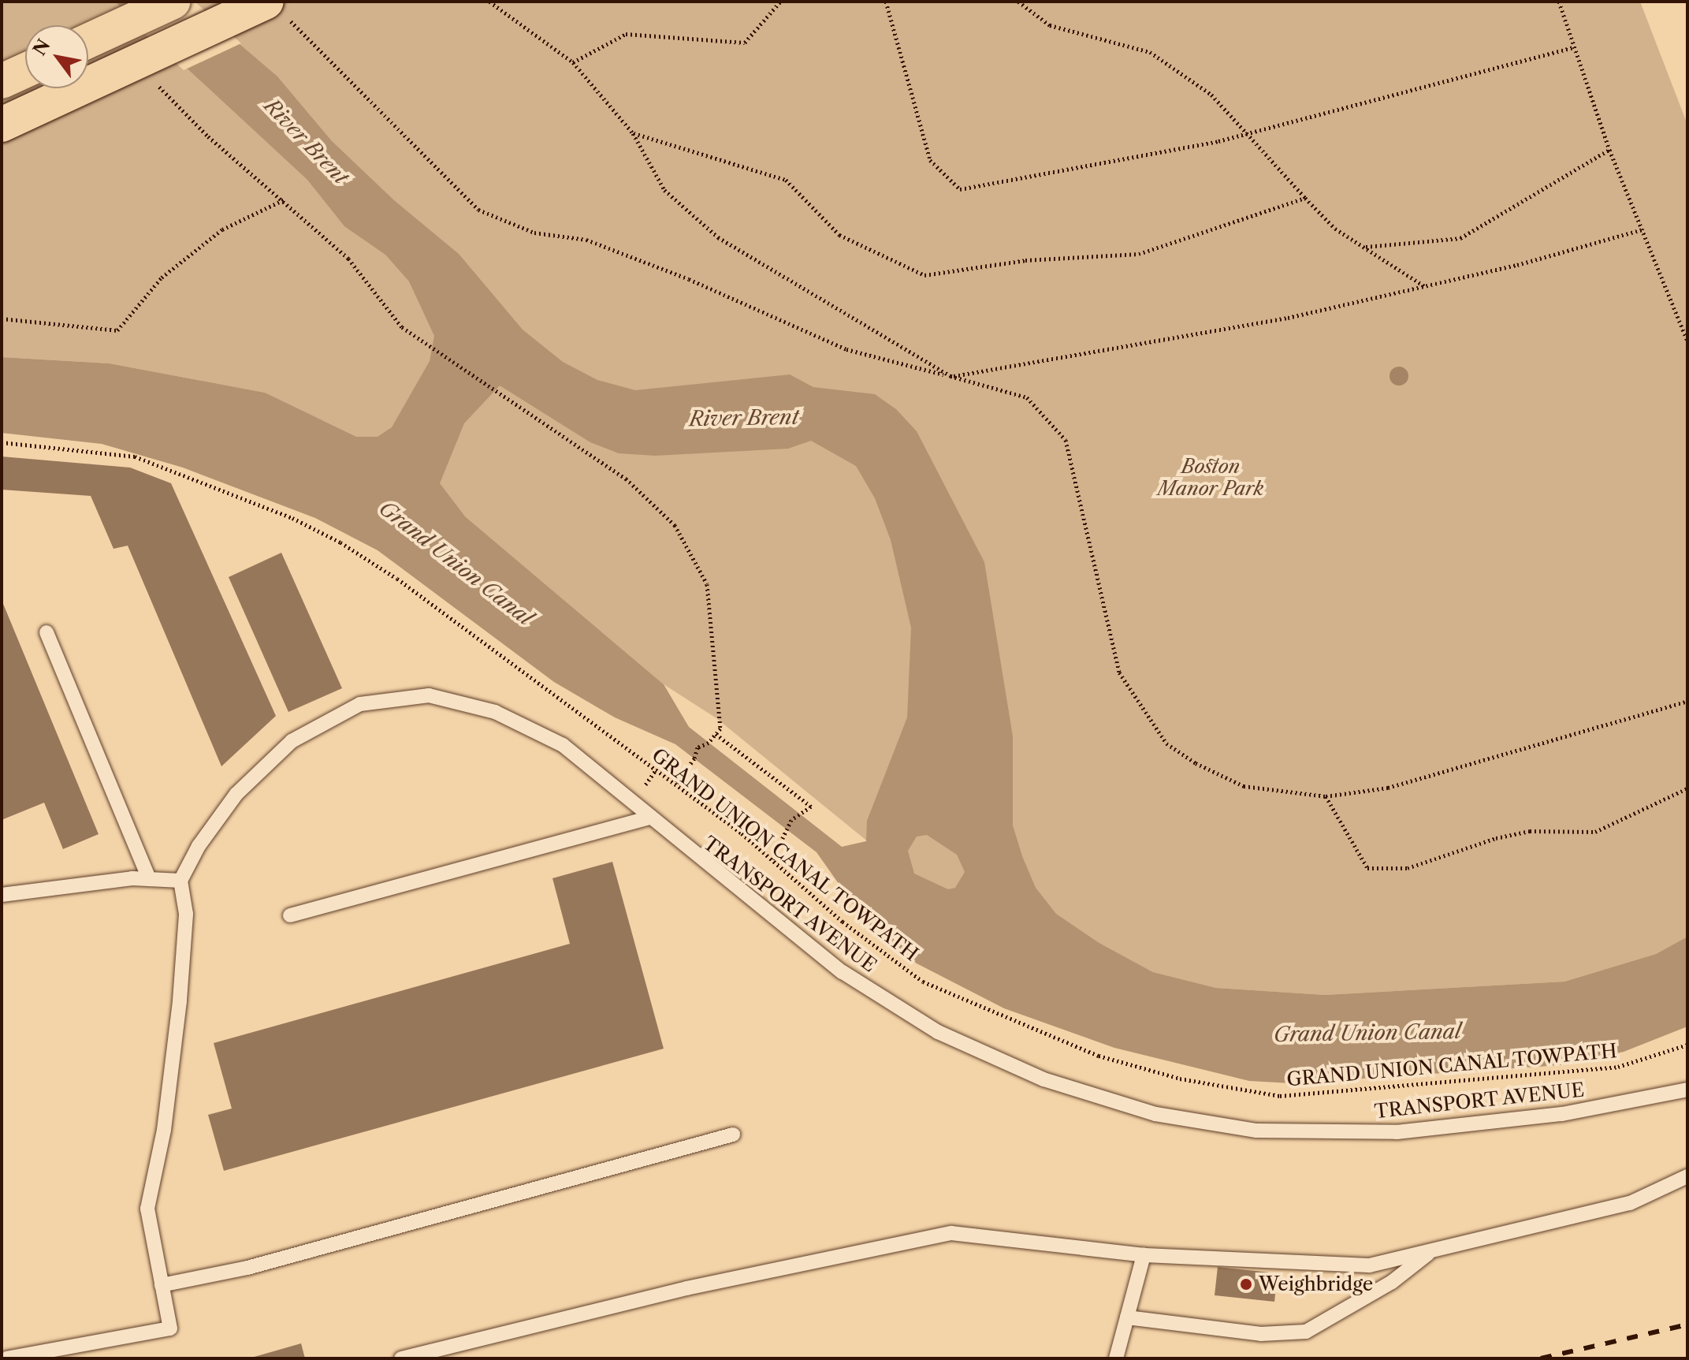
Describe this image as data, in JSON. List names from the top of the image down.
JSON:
{
  "streets": {
    "lane": ["TRANSPORT AVENUE"],
    "path": ["GRAND UNION CANAL TOWPATH"]
  },
  "water": ["River Brent", "Grand Union Canal"],
  "parks": ["Boston Manor Park"],
  "places": ["Weighbridge"],
  "north": "top left"
}
